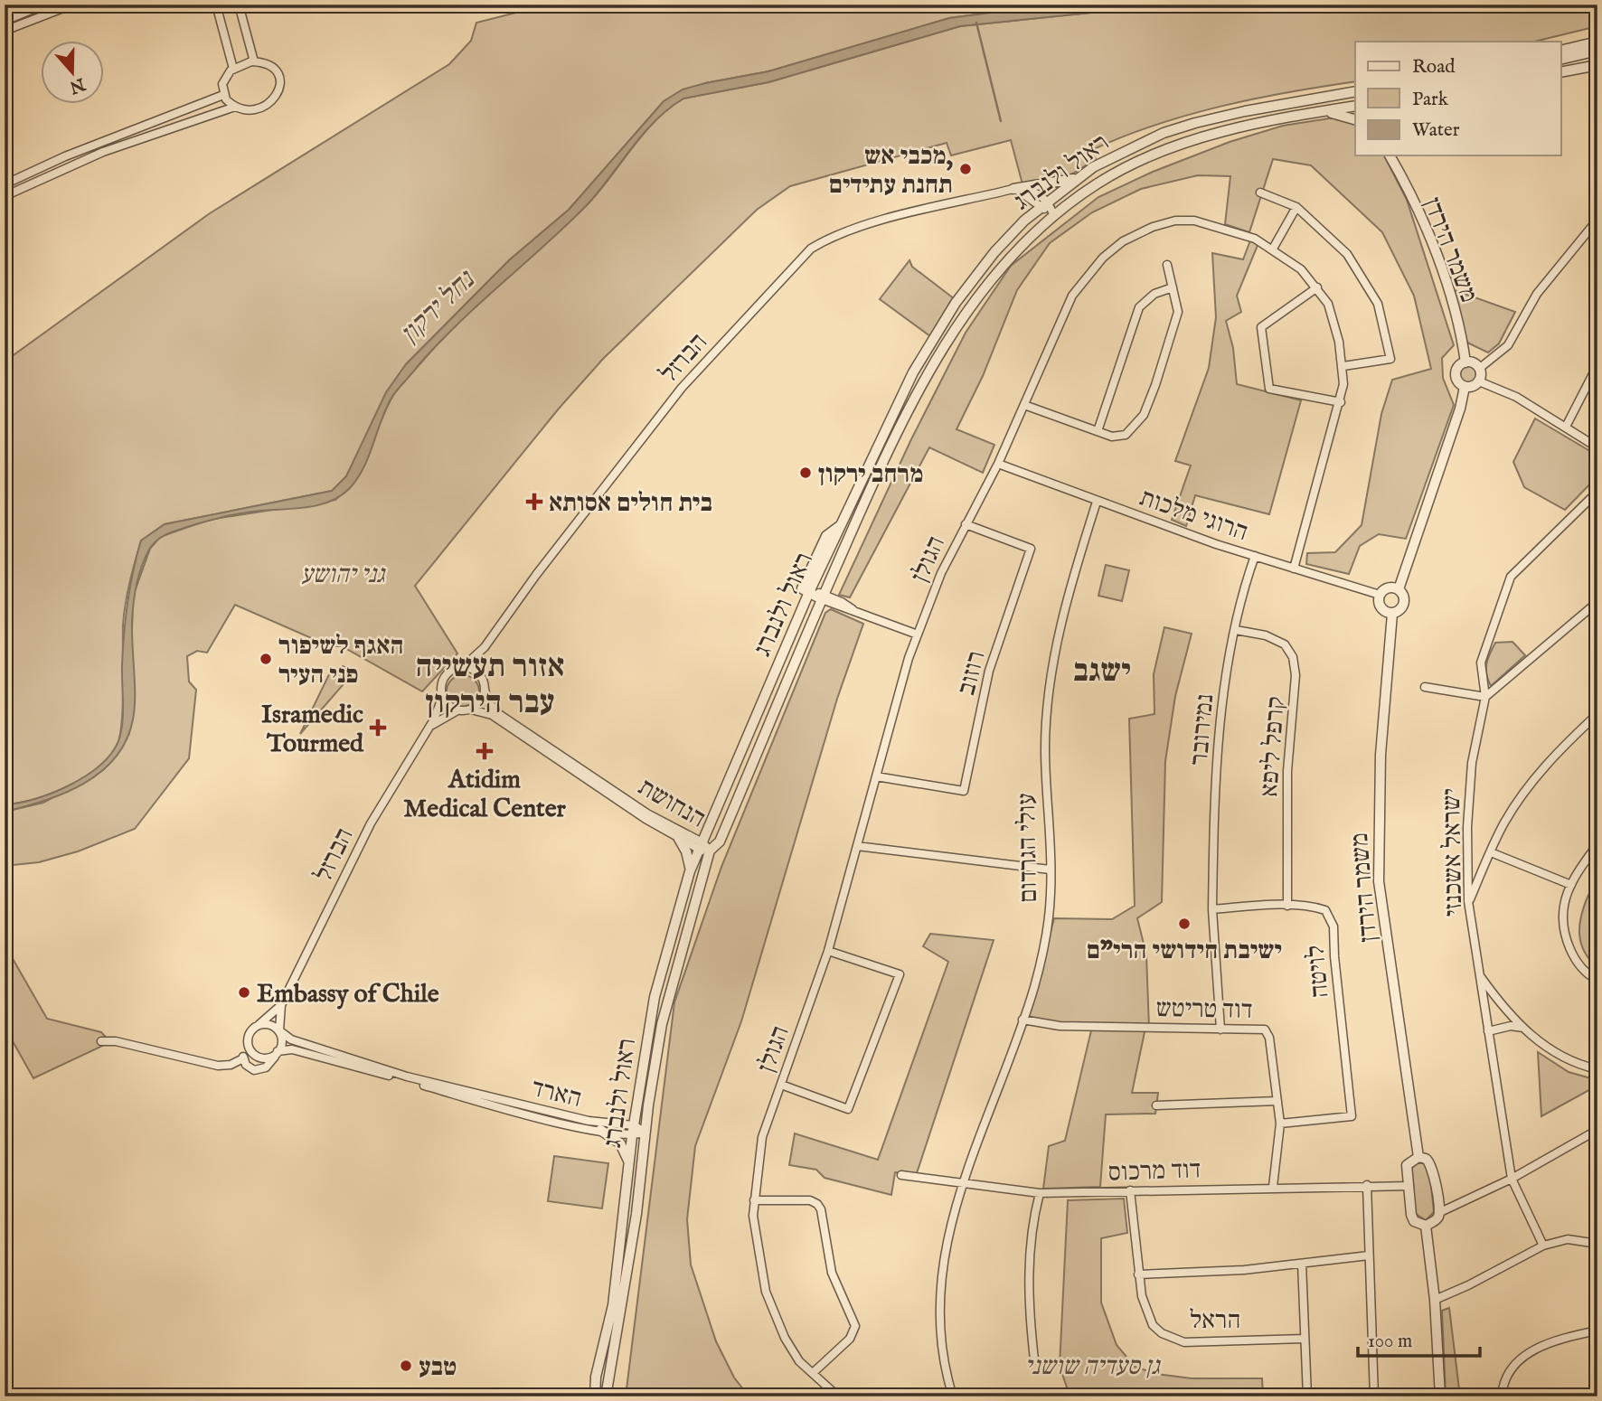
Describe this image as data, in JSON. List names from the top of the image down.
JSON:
{
  "streets": {
    "street": [
      "ראול ולנברג",
      "משמר הירדן",
      "הברזל",
      "הרוגי מלכות",
      "הגולן",
      "רוזוב",
      "נמירובר",
      "קרפל ליפא",
      "הנחושת",
      "עולי הגרדום",
      "ישראל אשכנזי",
      "לויטה",
      "דוד טריטש",
      "הארד",
      "דוד מרכוס",
      "הראל"
    ]
  },
  "crossings": [
    ["ראול ולנברג", "הנחושת"],
    ["ראול ולנברג", "הארד"],
    ["משמר הירדן", "הרוגי מלכות"],
    ["הברזל", "הנחושת"],
    ["הברזל", "הארד"],
    ["הרוגי מלכות", "הגולן"],
    ["הרוגי מלכות", "נמירובר"],
    ["הרוגי מלכות", "עולי הגרדום"],
    ["הגולן", "רוזוב"],
    ["נמירובר", "קרפל ליפא"],
    ["נמירובר", "לויטה"],
    ["קרפל ליפא", "לויטה"],
    ["עולי הגרדום", "דוד טריטש"],
    ["עולי הגרדום", "דוד מרכוס"],
    ["לויטה", "דוד טריטש"],
    ["דוד טריטש", "דוד מרכוס"],
    ["דוד מרכוס", "הראל"]
  ],
  "districts": ["אזור תעשייה עבר הירקון", "ישגב"],
  "water": ["נחל ירקון"],
  "parks": ["גני יהושע", "גן סעדיה שושני"],
  "places": {
    "other": [
      "מכבי אש, תחנת עתידים",
      "מרחב ירקון",
      "האגף לשיפור פני העיר",
      "ישיבת חידושי הרי\"ם",
      "Embassy of Chile",
      "טבע"
    ],
    "health": ["בית חולים אסותא", "Isramedic Tourmed", "Atidim Medical Center"]
  },
  "legend": ["Road", "Park", "Water"],
  "scale_bar": "100 m",
  "north": "bottom"
}
